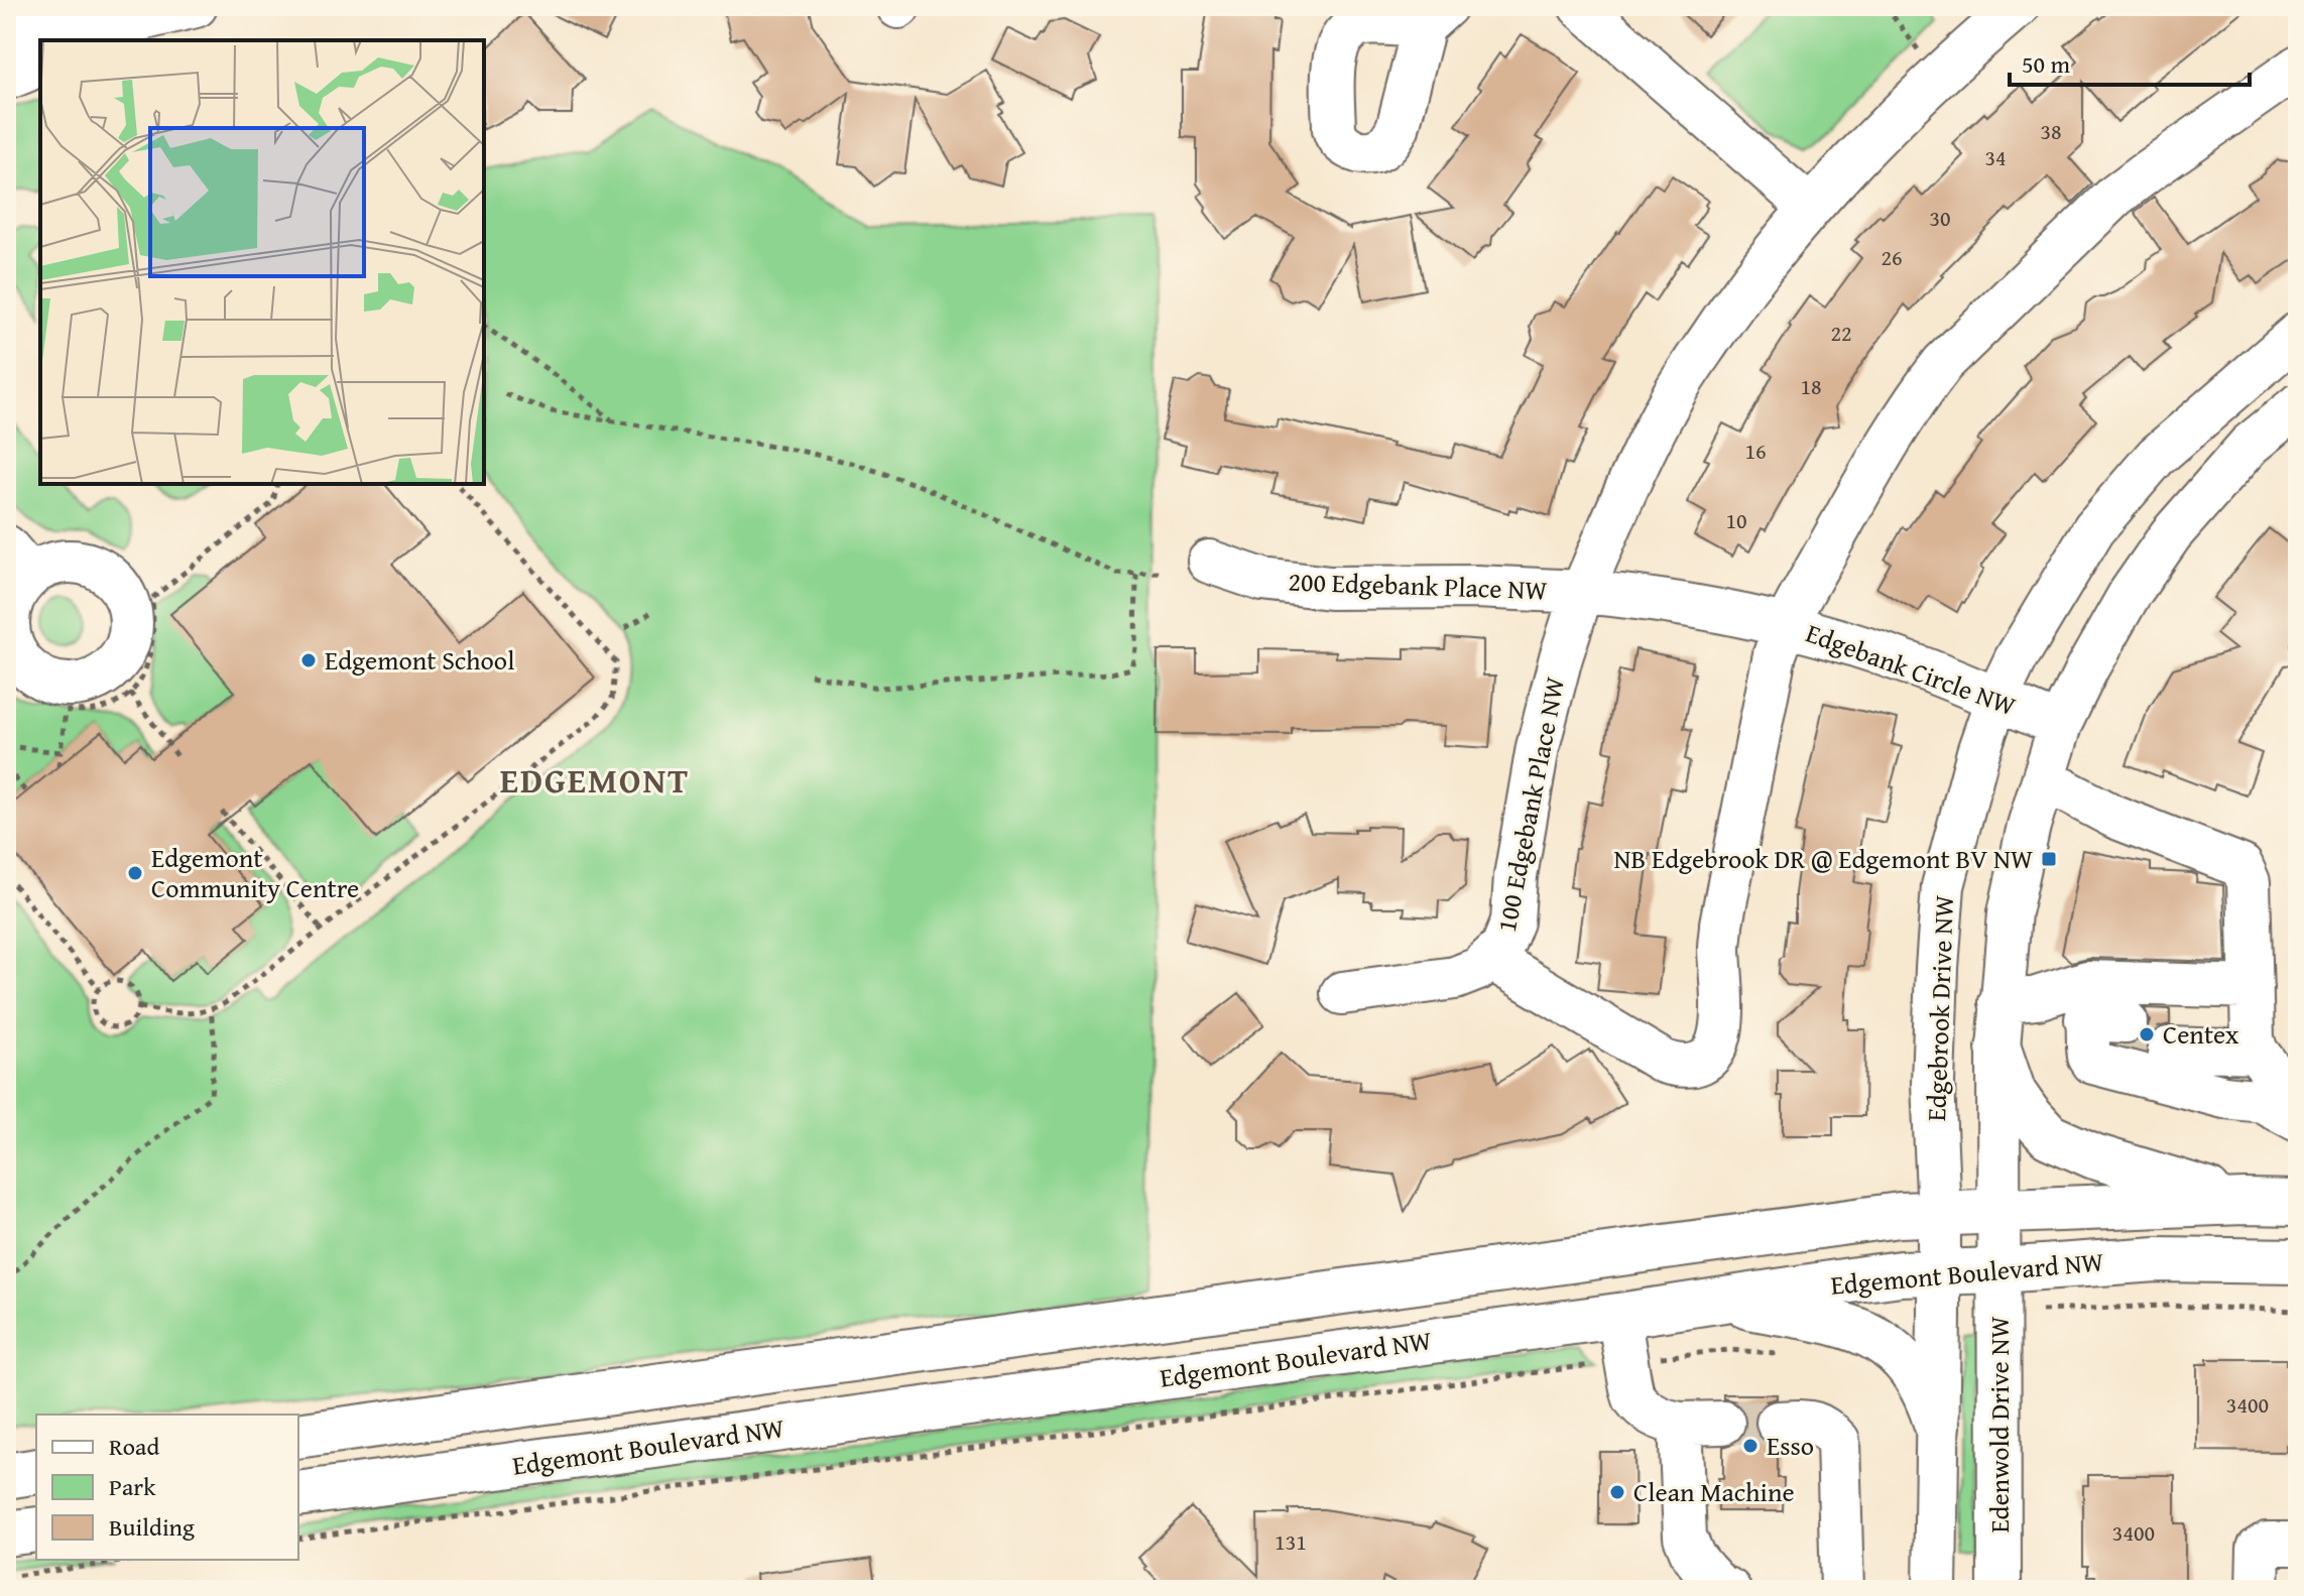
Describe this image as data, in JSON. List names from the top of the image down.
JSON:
{
  "streets": {
    "main road": ["Edgemont Boulevard NW"],
    "street": [
      "200 Edgebank Place NW",
      "Edgebank Circle NW",
      "100 Edgebank Place NW",
      "Edgebrook Drive NW",
      "Edenwold Drive NW"
    ]
  },
  "crossings": [
    ["200 Edgebank Place NW", "Edgebank Circle NW"],
    ["200 Edgebank Place NW", "100 Edgebank Place NW"],
    ["Edgebank Circle NW", "100 Edgebank Place NW"],
    ["Edgebank Circle NW", "Edgebrook Drive NW"],
    ["Edgebrook Drive NW", "Edgemont Boulevard NW"],
    ["Edgemont Boulevard NW", "Edenwold Drive NW"]
  ],
  "districts": ["EDGEMONT"],
  "places": {
    "other": [
      "Edgemont School",
      "Edgemont Community Centre",
      "Centex",
      "Esso",
      "Clean Machine"
    ],
    "transit": ["NB Edgebrook DR @ Edgemont BV NW"]
  },
  "house_numbers": [
    "38",
    "34",
    "30",
    "26",
    "22",
    "18",
    "16",
    "10",
    "3400",
    "3400",
    "131"
  ],
  "legend": ["Road", "Park", "Building"],
  "scale_bar": "50 m"
}
